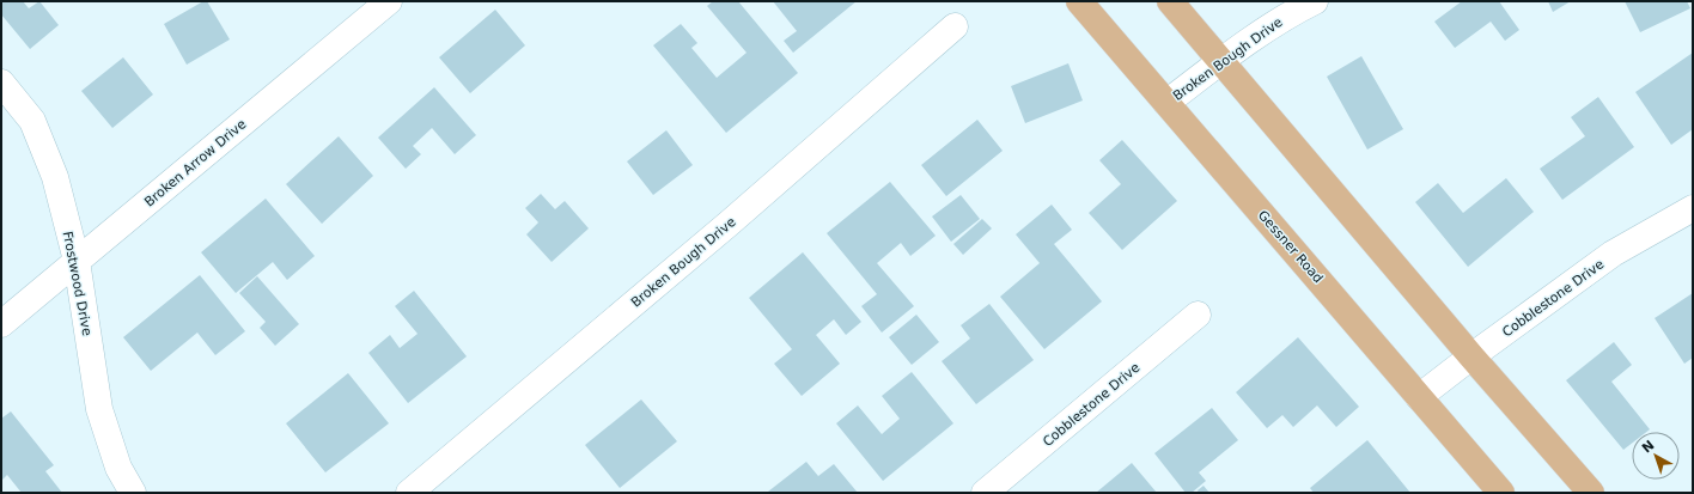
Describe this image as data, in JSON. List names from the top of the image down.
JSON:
{
  "streets": {
    "main road": ["Gessner Road"],
    "street": [
      "Broken Bough Drive",
      "Broken Arrow Drive",
      "Frostwood Drive",
      "Cobblestone Drive"
    ]
  },
  "crossings": [
    ["Broken Bough Drive", "Gessner Road"],
    ["Broken Arrow Drive", "Frostwood Drive"],
    ["Gessner Road", "Cobblestone Drive"]
  ],
  "north": "top left"
}
